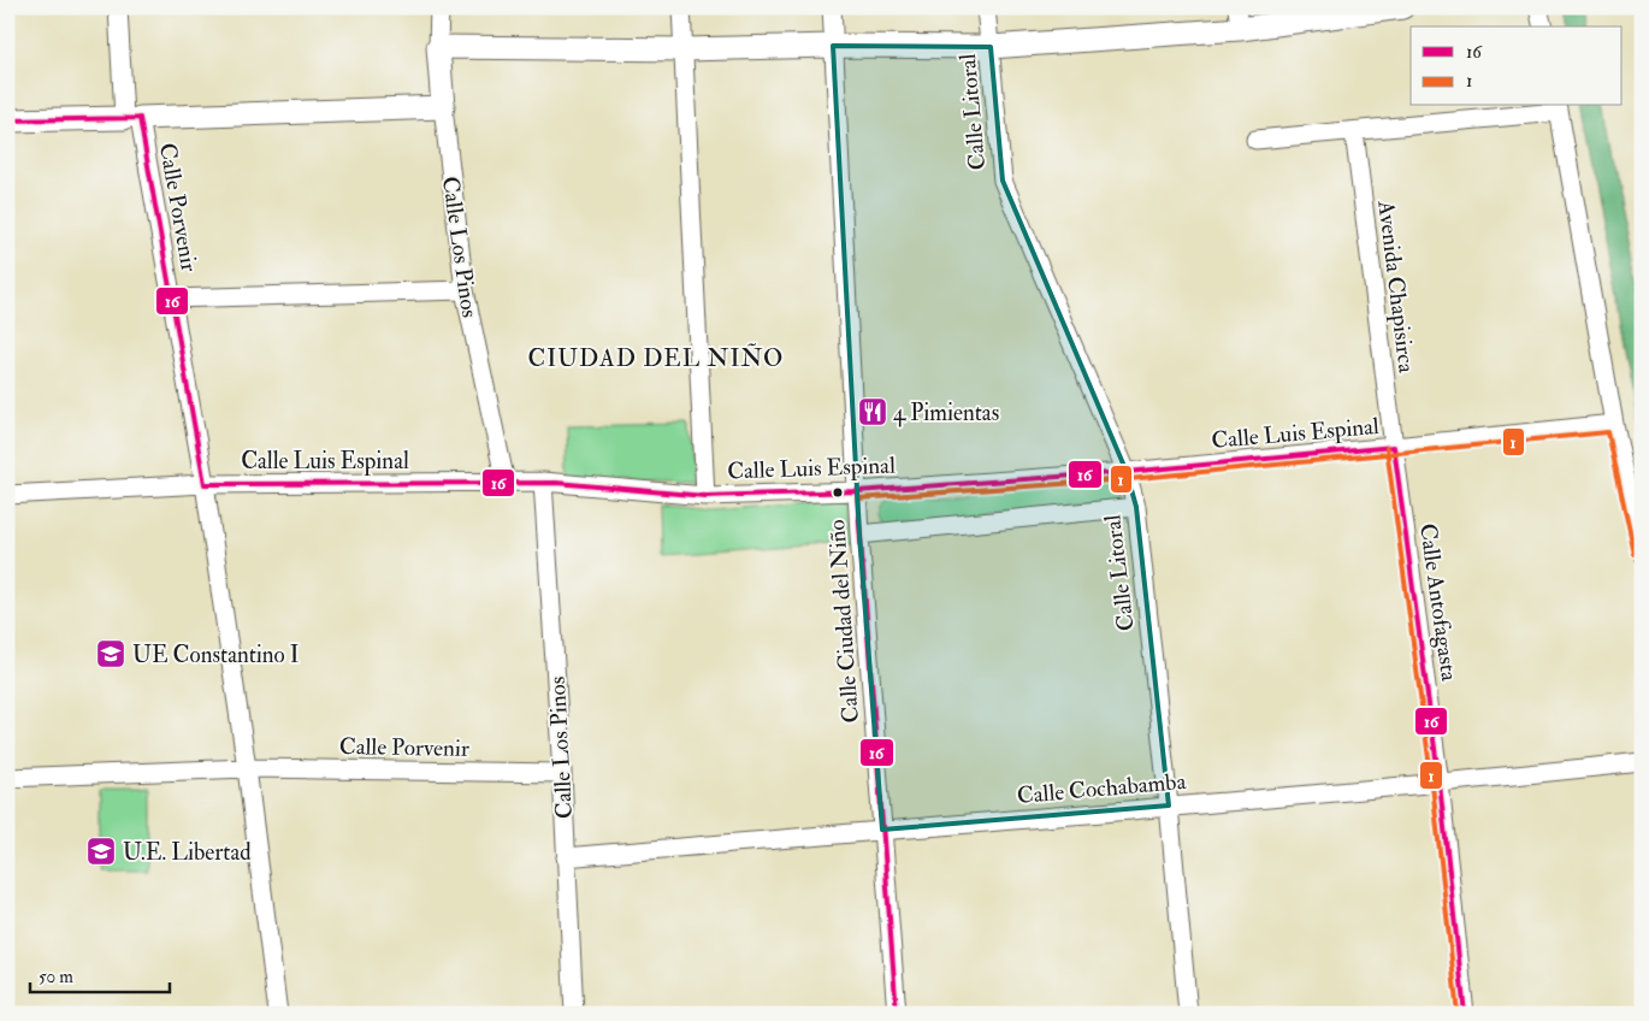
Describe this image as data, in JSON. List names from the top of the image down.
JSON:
{
  "streets": {
    "street": [
      "Calle Litoral",
      "Calle Porvenir",
      "Calle Los Pinos",
      "Avenida Chapisirca",
      "Calle Luis Espinal",
      "Calle Antofagasta",
      "Calle Ciudad del Niño",
      "Calle Cochabamba"
    ]
  },
  "crossings": [
    ["Calle Litoral", "Calle Luis Espinal"],
    ["Calle Litoral", "Calle Cochabamba"],
    ["Calle Porvenir", "Calle Los Pinos"],
    ["Calle Porvenir", "Calle Luis Espinal"],
    ["Calle Los Pinos", "Calle Luis Espinal"],
    ["Calle Los Pinos", "Calle Cochabamba"],
    ["Avenida Chapisirca", "Calle Luis Espinal"],
    ["Avenida Chapisirca", "Calle Antofagasta"],
    ["Calle Luis Espinal", "Calle Antofagasta"],
    ["Calle Luis Espinal", "Calle Ciudad del Niño"],
    ["Calle Antofagasta", "Calle Cochabamba"],
    ["Calle Ciudad del Niño", "Calle Cochabamba"]
  ],
  "districts": ["CIUDAD DEL NIÑO"],
  "places": {
    "restaurant": ["4 Pimientas"],
    "school or university": ["UE Constantino I", "U.E. Libertad"]
  },
  "lines": ["transit line 16", "transit line 1"],
  "legend": ["16", "1"],
  "scale_bar": "50 m"
}
